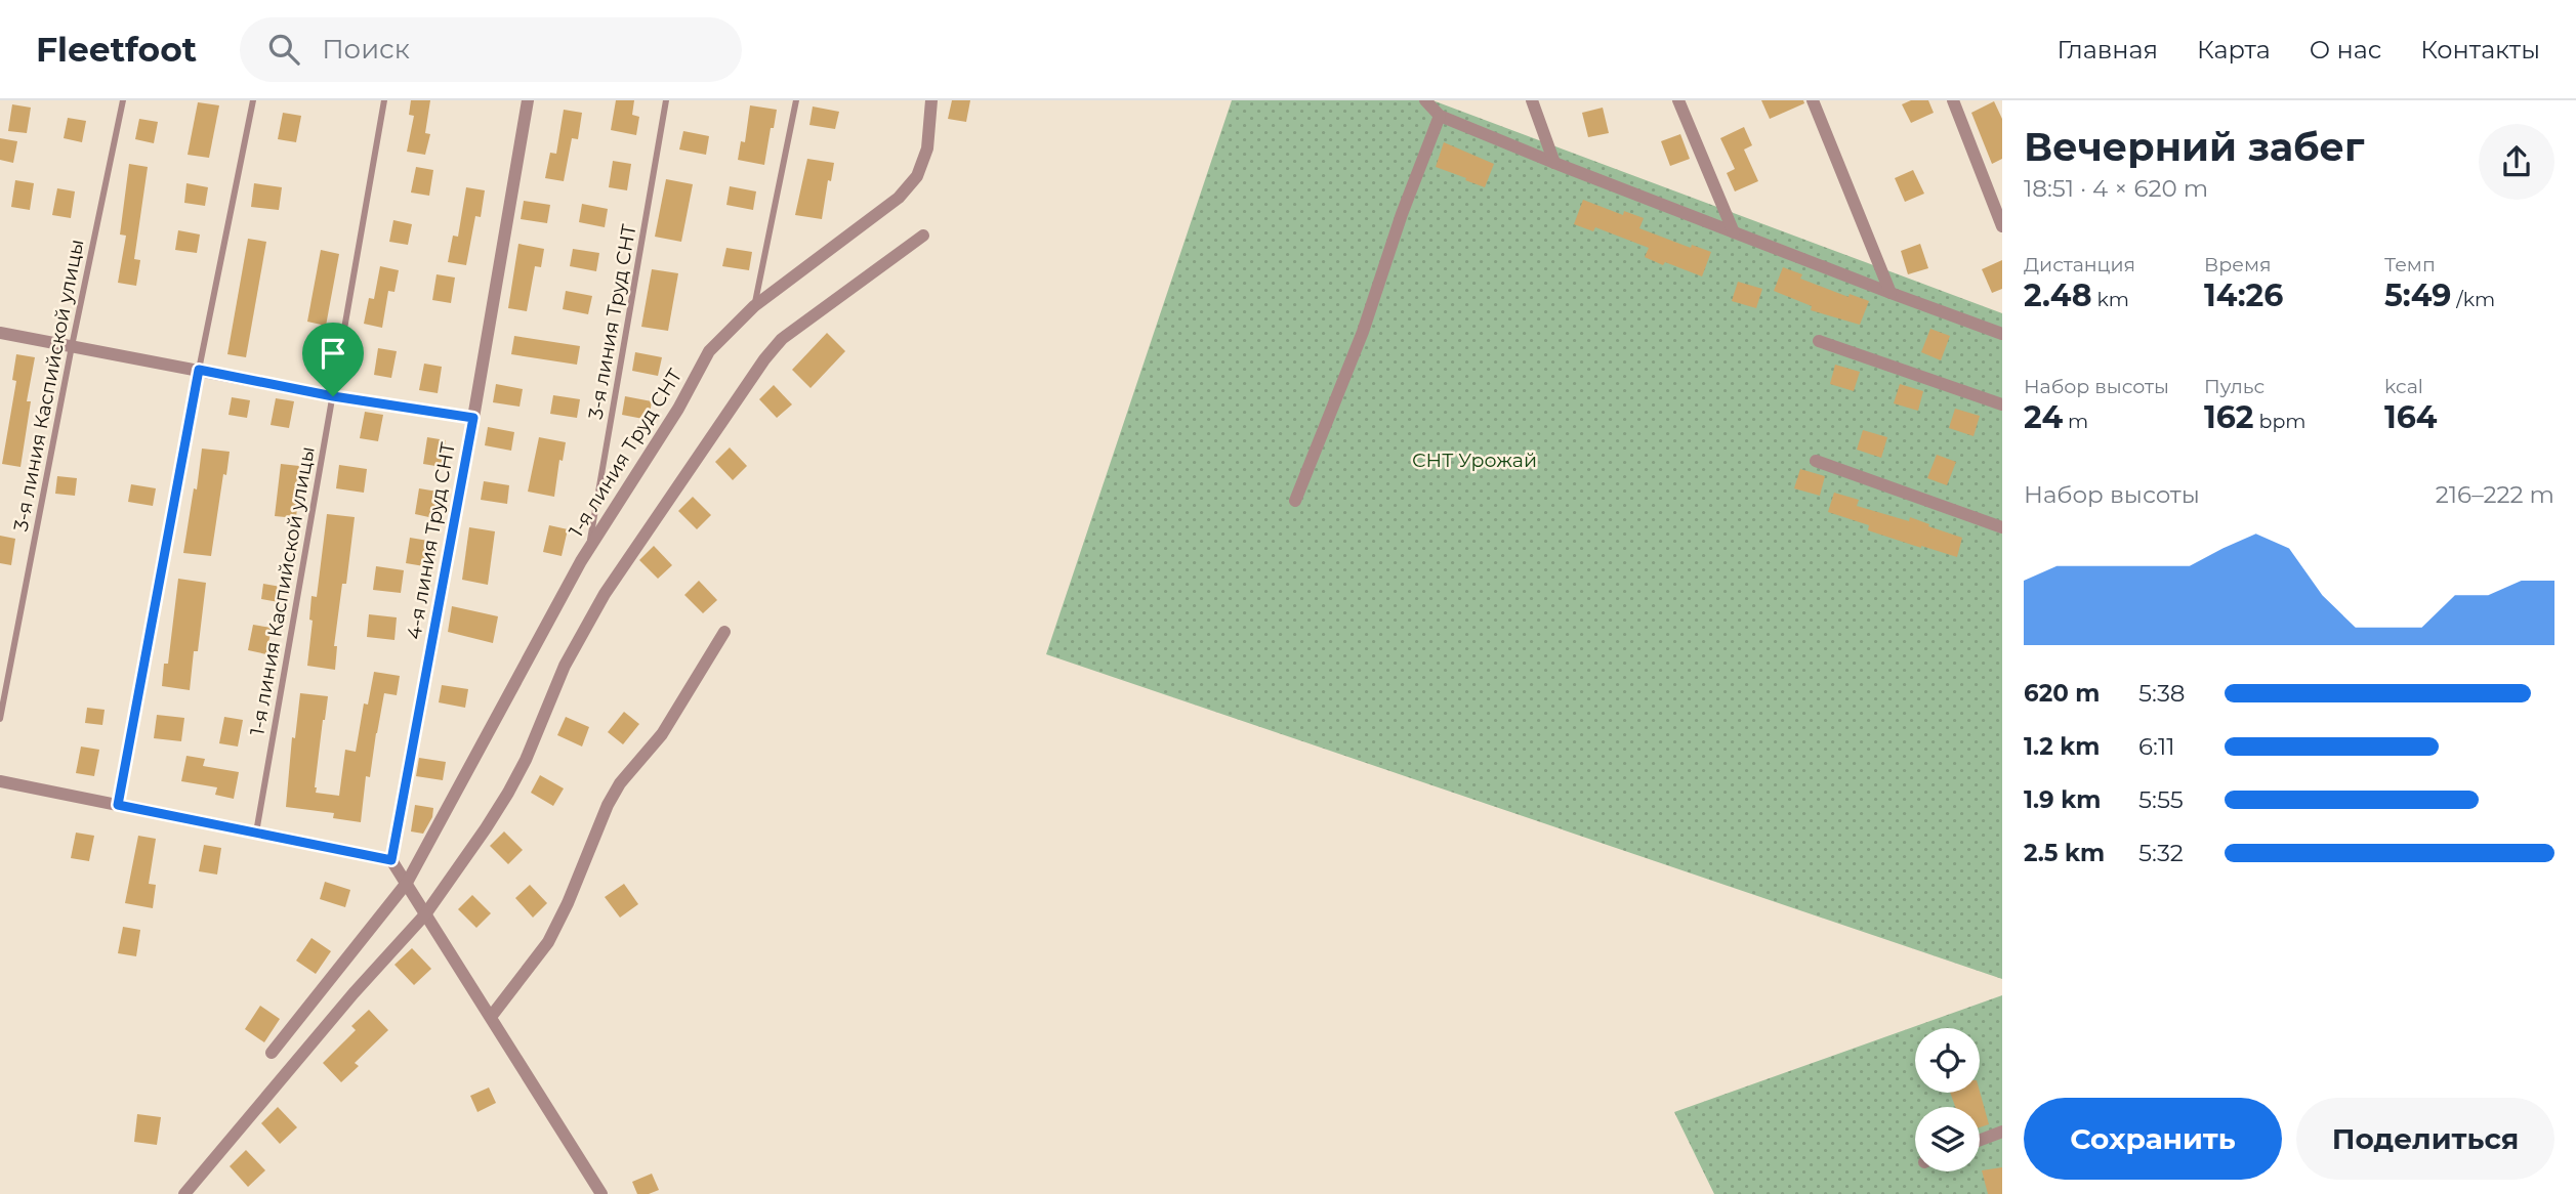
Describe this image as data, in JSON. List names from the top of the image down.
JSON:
{
  "streets": {
    "street": ["1-я линия Труд СНТ", "4-я линия Труд СНТ"],
    "lane": ["3-я линия Труд СНТ", "3-я линия Каспийской улицы", "1-я линия Каспийской улицы"]
  },
  "crossings": [
    ["3-я линия Труд СНТ", "1-я линия Труд СНТ"]
  ],
  "parks": ["СНТ Урожай"],
  "page": {
    "header": "Fleetfoot",
    "search": "Поиск",
    "nav": [
      "Главная",
      "Карта",
      "О нас",
      "Контакты"
    ],
    "heading": ["Вечерний забег", "18:51 · 4 × 620 m"],
    "stats": [
      ["Дистанция", "2.48 km"],
      ["Время", "14:26"],
      ["Темп", "5:49 /km"],
      ["Набор высоты", "24 m"],
      ["Пульс", "162 bpm"],
      ["kcal", "164"]
    ],
    "chart": ["Набор высоты", "216–222 m"],
    "list": [
      {
        "name": "620 m",
        "note": "5:38"
      },
      {
        "name": "1.2 km",
        "note": "6:11"
      },
      {
        "name": "1.9 km",
        "note": "5:55"
      },
      {
        "name": "2.5 km",
        "note": "5:32"
      }
    ],
    "buttons": ["Сохранить", "Поделиться"]
  }
}
